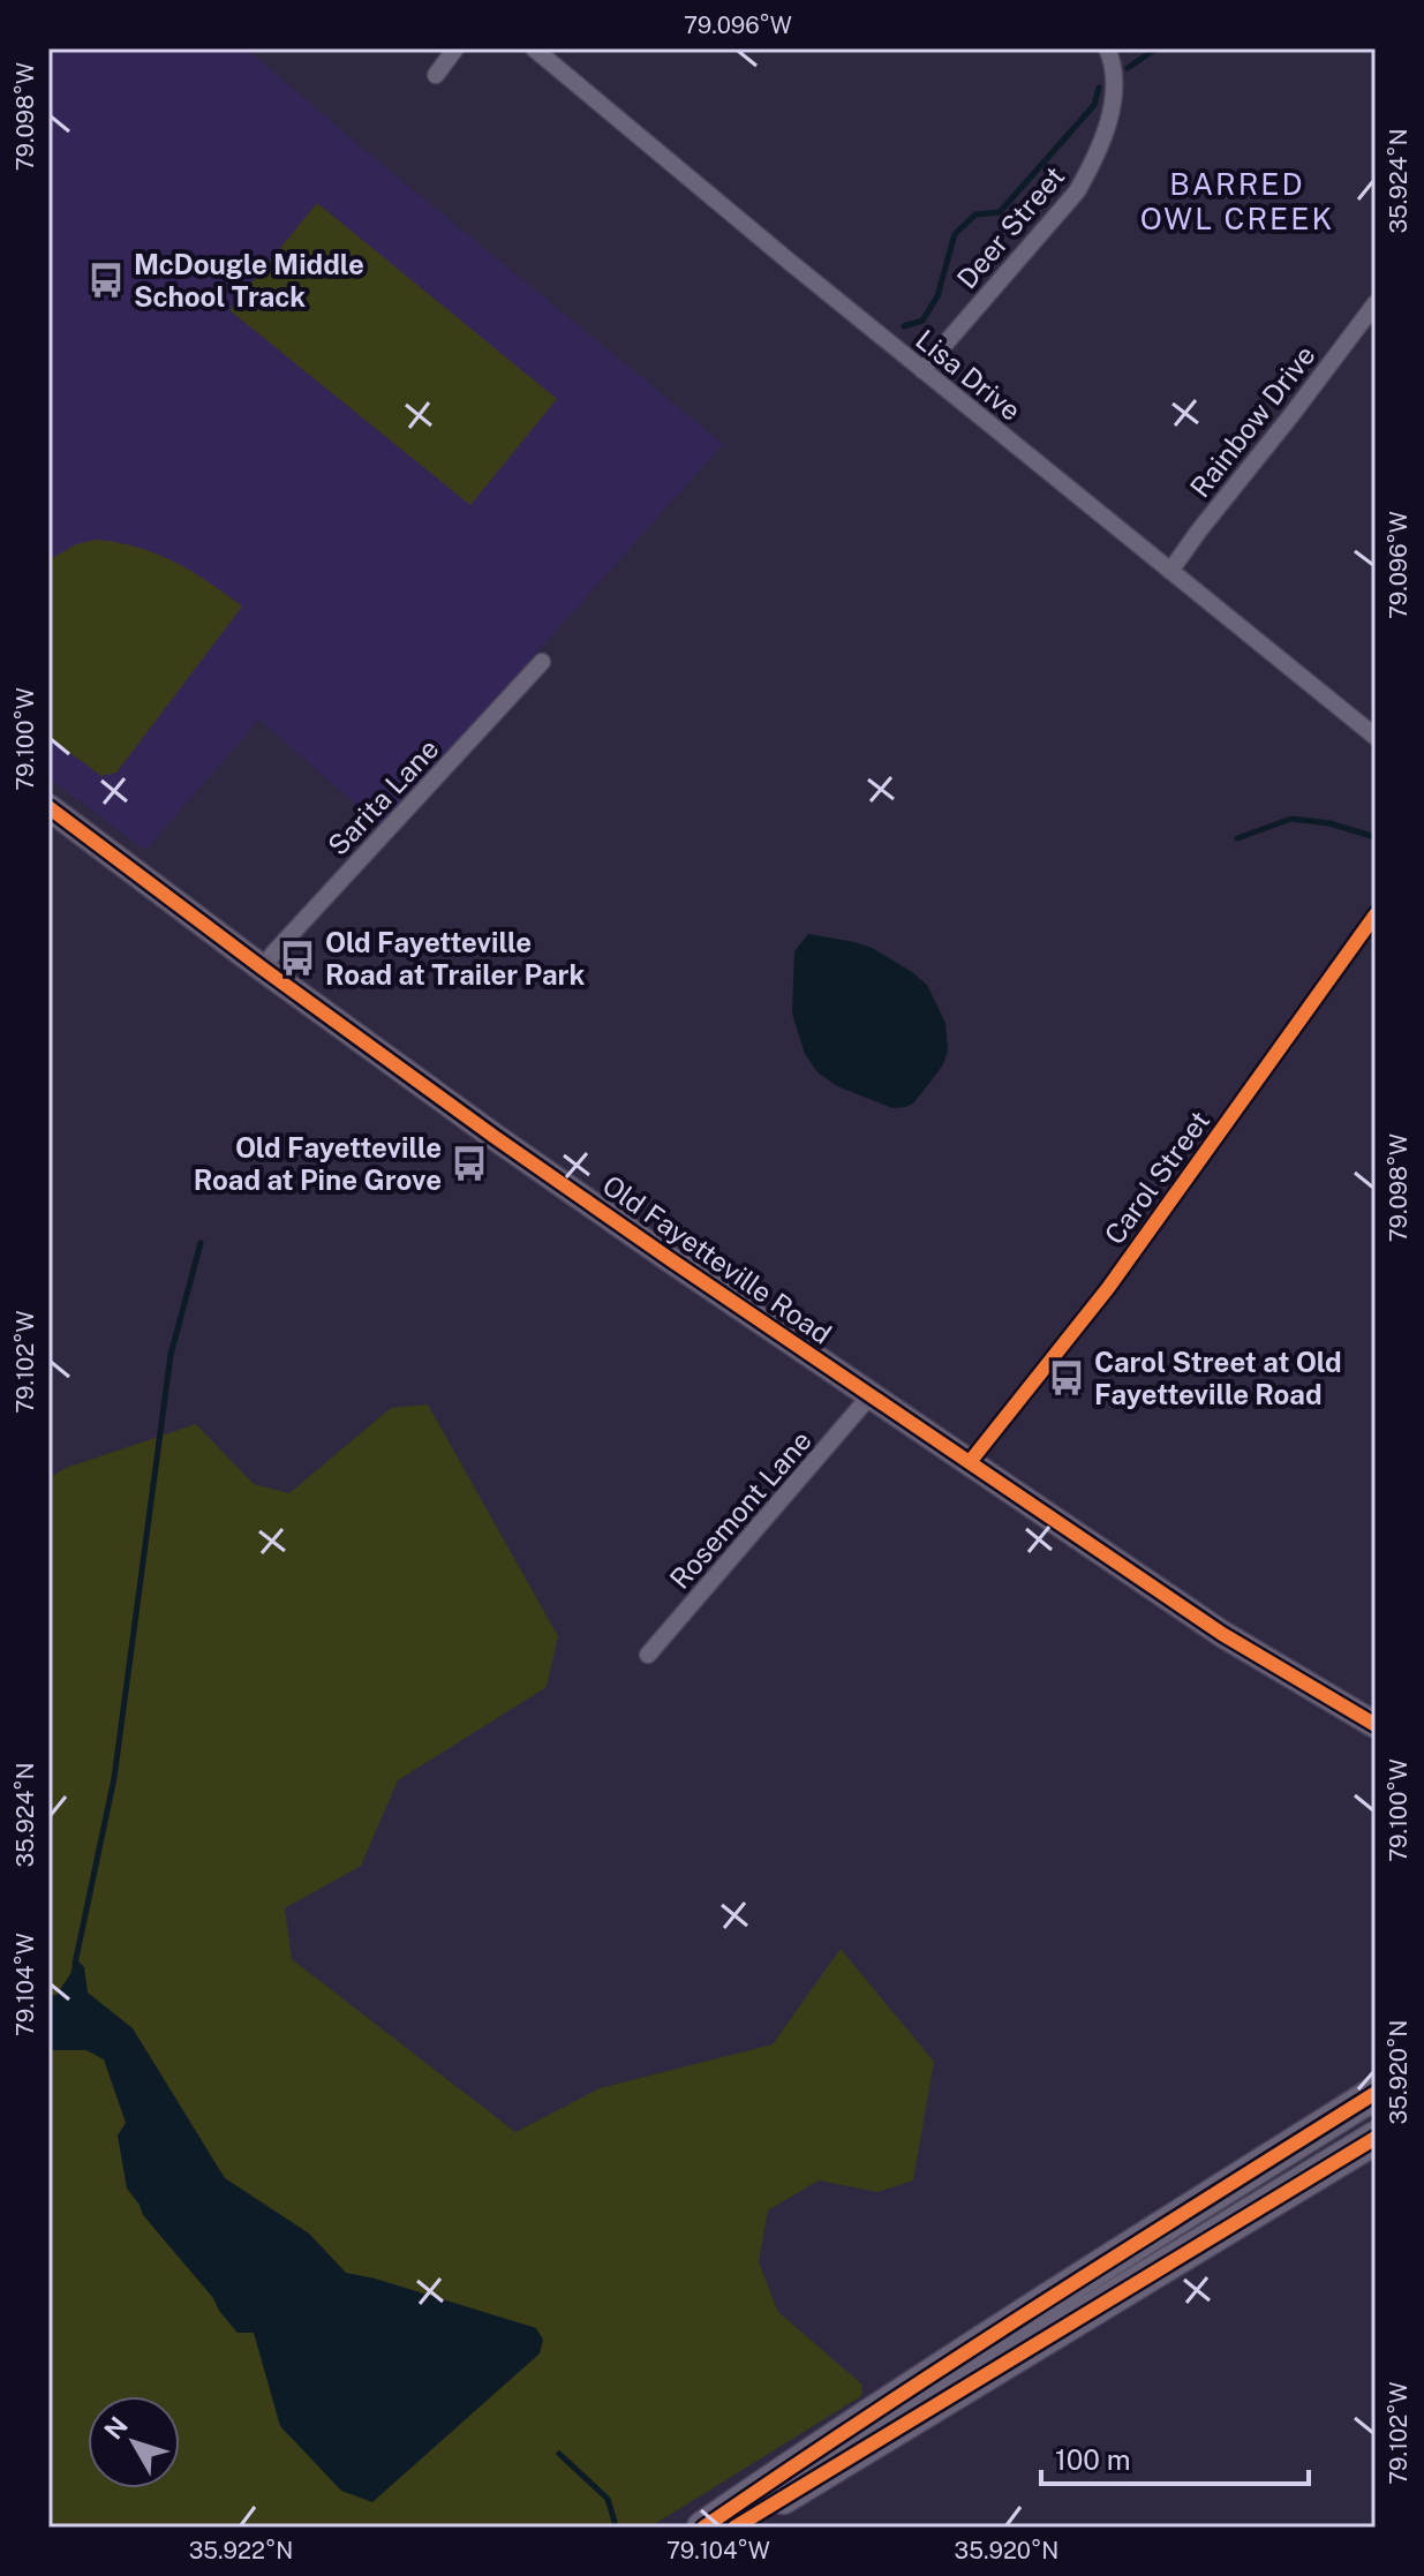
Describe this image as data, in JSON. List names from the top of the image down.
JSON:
{
  "streets": {
    "street": [
      "Deer Street",
      "Lisa Drive",
      "Rainbow Drive",
      "Sarita Lane",
      "Carol Street",
      "Old Fayetteville Road",
      "Rosemont Lane"
    ]
  },
  "crossings": [
    ["Deer Street", "Lisa Drive"],
    ["Lisa Drive", "Rainbow Drive"],
    ["Sarita Lane", "Old Fayetteville Road"],
    ["Carol Street", "Old Fayetteville Road"],
    ["Old Fayetteville Road", "Rosemont Lane"]
  ],
  "districts": ["BARRED OWL CREEK"],
  "places": {
    "bus stop": [
      "McDougle Middle School Track",
      "Old Fayetteville Road at Trailer Park",
      "Old Fayetteville Road at Pine Grove",
      "Carol Street at Old Fayetteville Road"
    ]
  },
  "scale_bar": "100 m",
  "north": "top left",
  "coordinates": [
    "79.096°W",
    "79.098°W",
    "35.924°N",
    "79.100°W",
    "79.102°W",
    "79.104°W",
    "35.920°N",
    "35.922°N"
  ]
}
